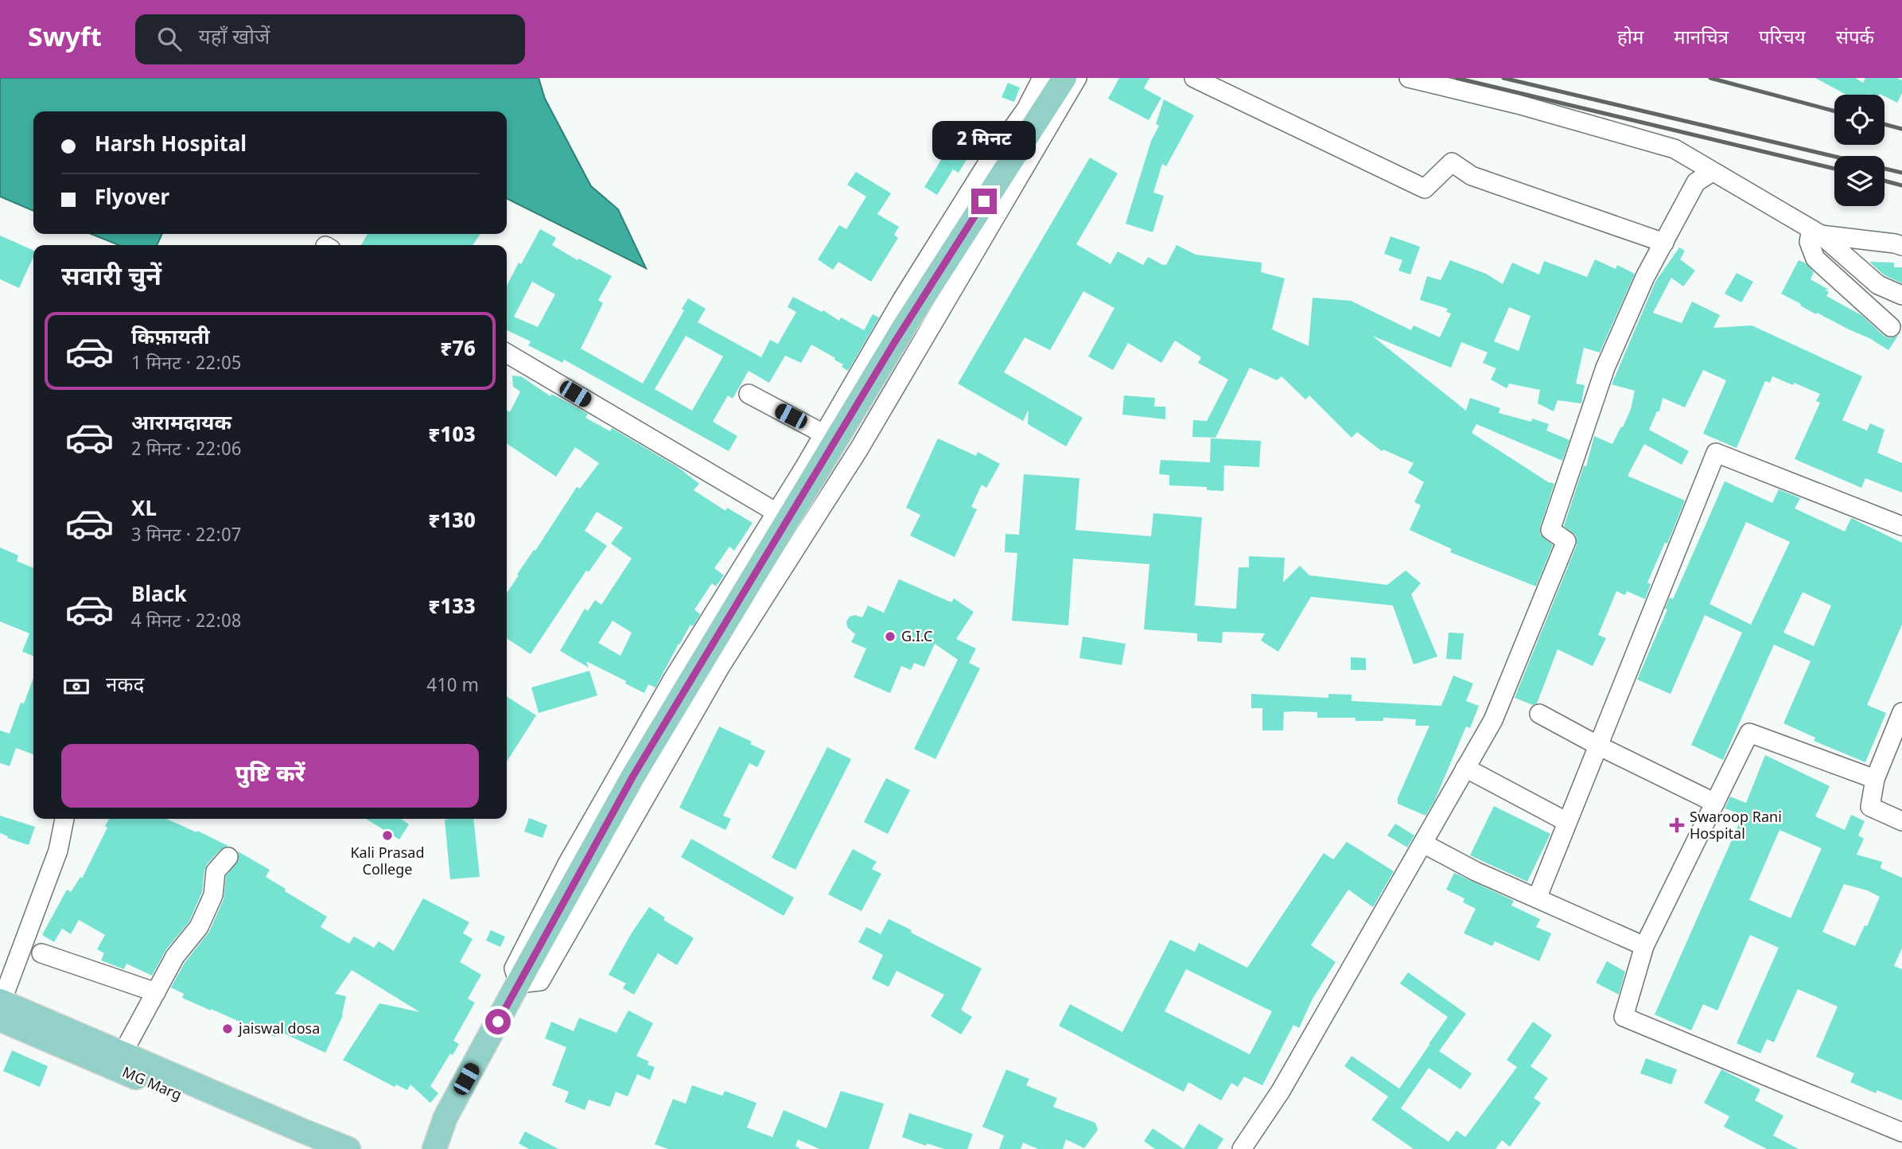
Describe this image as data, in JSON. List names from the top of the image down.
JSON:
{
  "streets": {
    "main road": ["MG Marg"]
  },
  "places": {
    "other": ["G.I.C", "Kali Prasad College", "jaiswal dosa"],
    "health": ["Swaroop Rani Hospital"]
  },
  "page": {
    "header": "Swyft",
    "search": "यहाँ खोजें",
    "nav": [
      "होम",
      "मानचित्र",
      "परिचय",
      "संपर्क"
    ],
    "banner": ["Harsh Hospital", "Flyover"],
    "bubble": "2 मिनट",
    "heading": "सवारी चुनें",
    "list": [
      {
        "name": "किफ़ायती",
        "note": "1 मिनट · 22:05",
        "value": "₹76"
      },
      {
        "name": "आरामदायक",
        "note": "2 मिनट · 22:06",
        "value": "₹103"
      },
      {
        "name": "XL",
        "note": "3 मिनट · 22:07",
        "value": "₹130"
      },
      {
        "name": "Black",
        "note": "4 मिनट · 22:08",
        "value": "₹133"
      }
    ],
    "pay": ["नकद", "410 m"],
    "buttons": "पुष्टि करें"
  }
}
